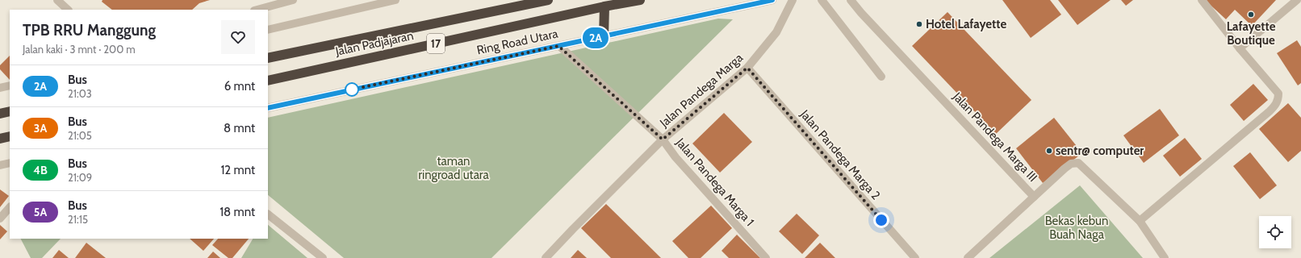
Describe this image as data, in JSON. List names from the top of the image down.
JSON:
{
  "streets": {
    "highway": ["Jalan Padjajaran", "17"],
    "street": [
      "Ring Road Utara",
      "Jalan Pandega Marga",
      "Jalan Pandega Marga III",
      "Jalan Pandega Marga 2",
      "Jalan Pandega Marga 1"
    ]
  },
  "crossings": [
    ["Ring Road Utara", "Jalan Pandega Marga 1"],
    ["Jalan Pandega Marga", "Jalan Pandega Marga 2"],
    ["Jalan Pandega Marga", "Jalan Pandega Marga 1"]
  ],
  "parks": ["taman ringroad utara", "Bekas kebun Buah Naga"],
  "places": ["Lafayette Boutique", "Hotel Lafayette", "sentr@ computer"],
  "lines": ["bus line 2A"],
  "page": {
    "on_map": "2A",
    "heading": ["TPB RRU Manggung", "Jalan kaki · 3 mnt · 200 m"],
    "list": [
      {
        "mark": "2A",
        "name": "Bus",
        "note": "21:03",
        "value": "6 mnt"
      },
      {
        "mark": "3A",
        "name": "Bus",
        "note": "21:05",
        "value": "8 mnt"
      },
      {
        "mark": "4B",
        "name": "Bus",
        "note": "21:09",
        "value": "12 mnt"
      },
      {
        "mark": "5A",
        "name": "Bus",
        "note": "21:15",
        "value": "18 mnt"
      }
    ]
  }
}
